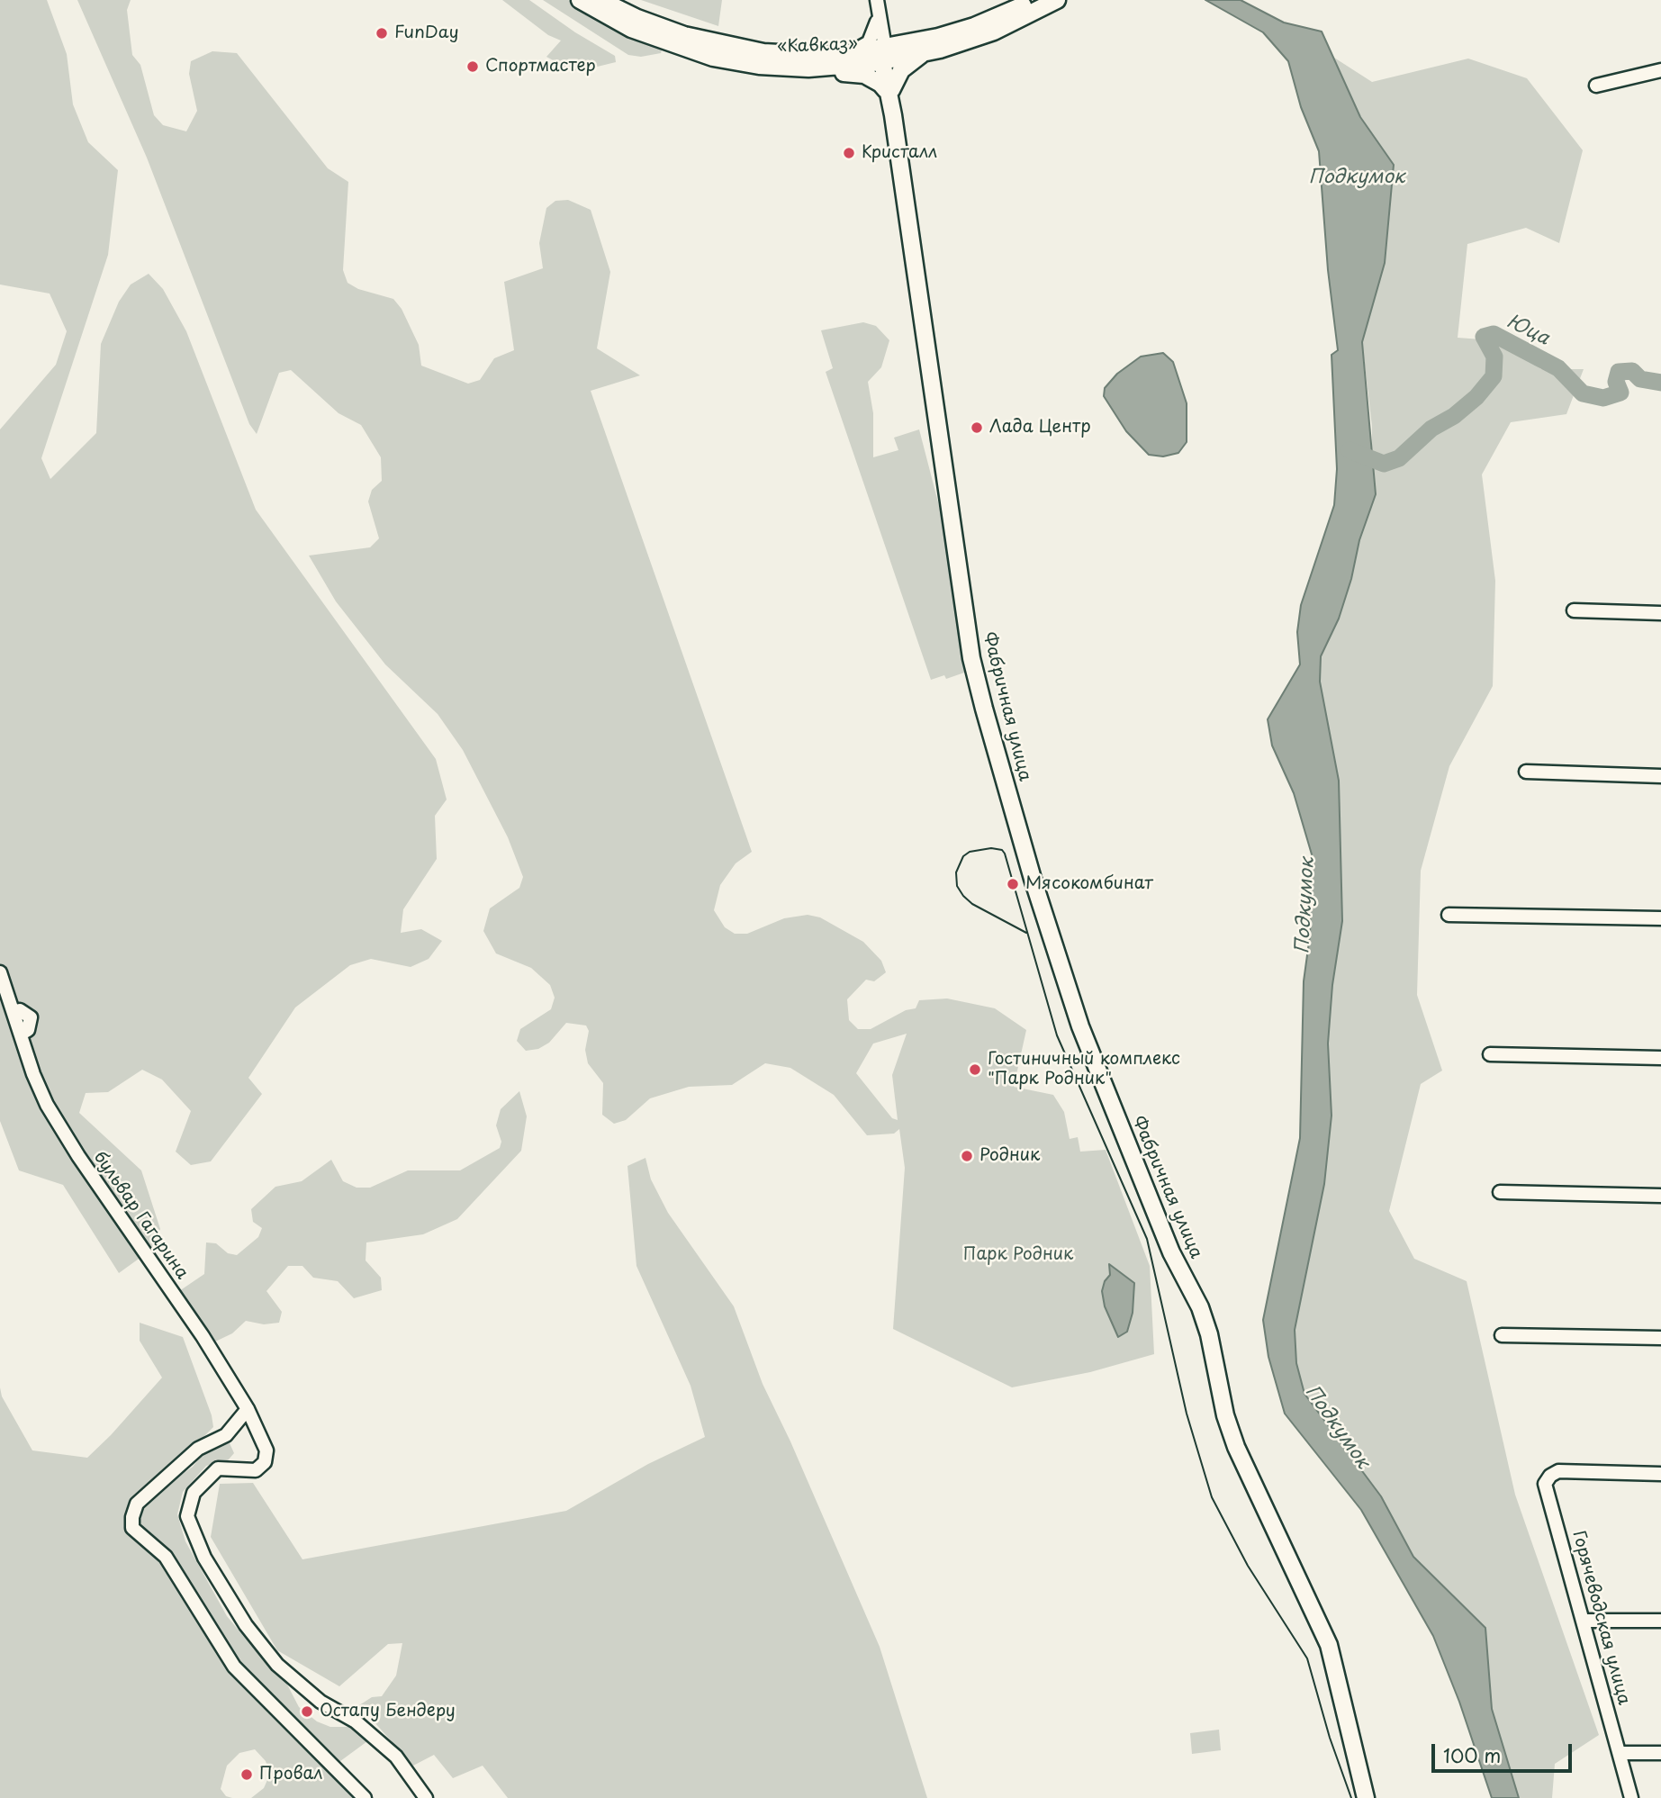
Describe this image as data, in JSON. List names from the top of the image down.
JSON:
{
  "streets": {
    "main road": ["«Кавказ»", "Фабричная улица"],
    "street": ["бульвар Гагарина", "Горячеводская улица"]
  },
  "crossings": [
    ["«Кавказ»", "Фабричная улица"]
  ],
  "water": ["Подкумок", "Юца"],
  "parks": ["Парк Родник"],
  "places": [
    "FunDay",
    "Спортмастер",
    "Кристалл",
    "Лада Центр",
    "Мясокомбинат",
    "Гостиничный комплекс \"Парк Родник\"",
    "Родник",
    "Остапу Бендеру",
    "Провал"
  ],
  "scale_bar": "100 m"
}
